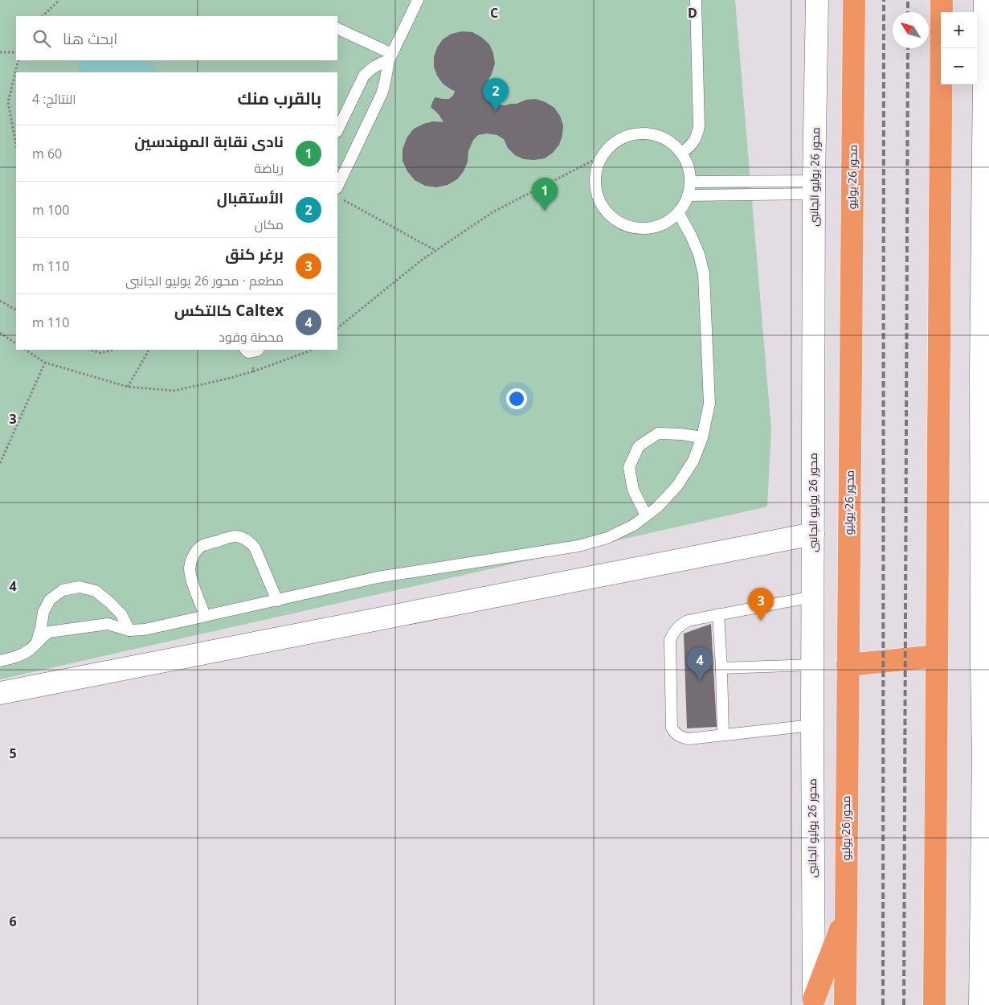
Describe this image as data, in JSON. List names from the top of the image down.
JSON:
{
  "streets": {
    "highway": ["محور 26 يوليو"],
    "main road": ["محور 26 يوليو الجانبى"]
  },
  "north": "top left",
  "page": {
    "map_buttons": ["+", "−"],
    "search": "ابحث هنا",
    "heading": ["بالقرب منك", "النتائج: 4"],
    "pins": [
      "2",
      "1",
      "3",
      "4"
    ],
    "list": [
      {
        "mark": "1",
        "name": "نادى نقابة المهندسين",
        "note": "رياضة",
        "value": "60 m"
      },
      {
        "mark": "2",
        "name": "الأستقبال",
        "note": "مكان",
        "value": "100 m"
      },
      {
        "mark": "3",
        "name": "برغر كنق",
        "note": "مطعم · محور 26 يوليو الجانبى",
        "value": "110 m"
      },
      {
        "mark": "4",
        "name": "Caltex كالتكس",
        "note": "محطة وقود",
        "value": "110 m"
      }
    ]
  },
  "grid": {
    "columns": ["C", "D"],
    "rows": [
      "3",
      "4",
      "5",
      "6"
    ]
  }
}
